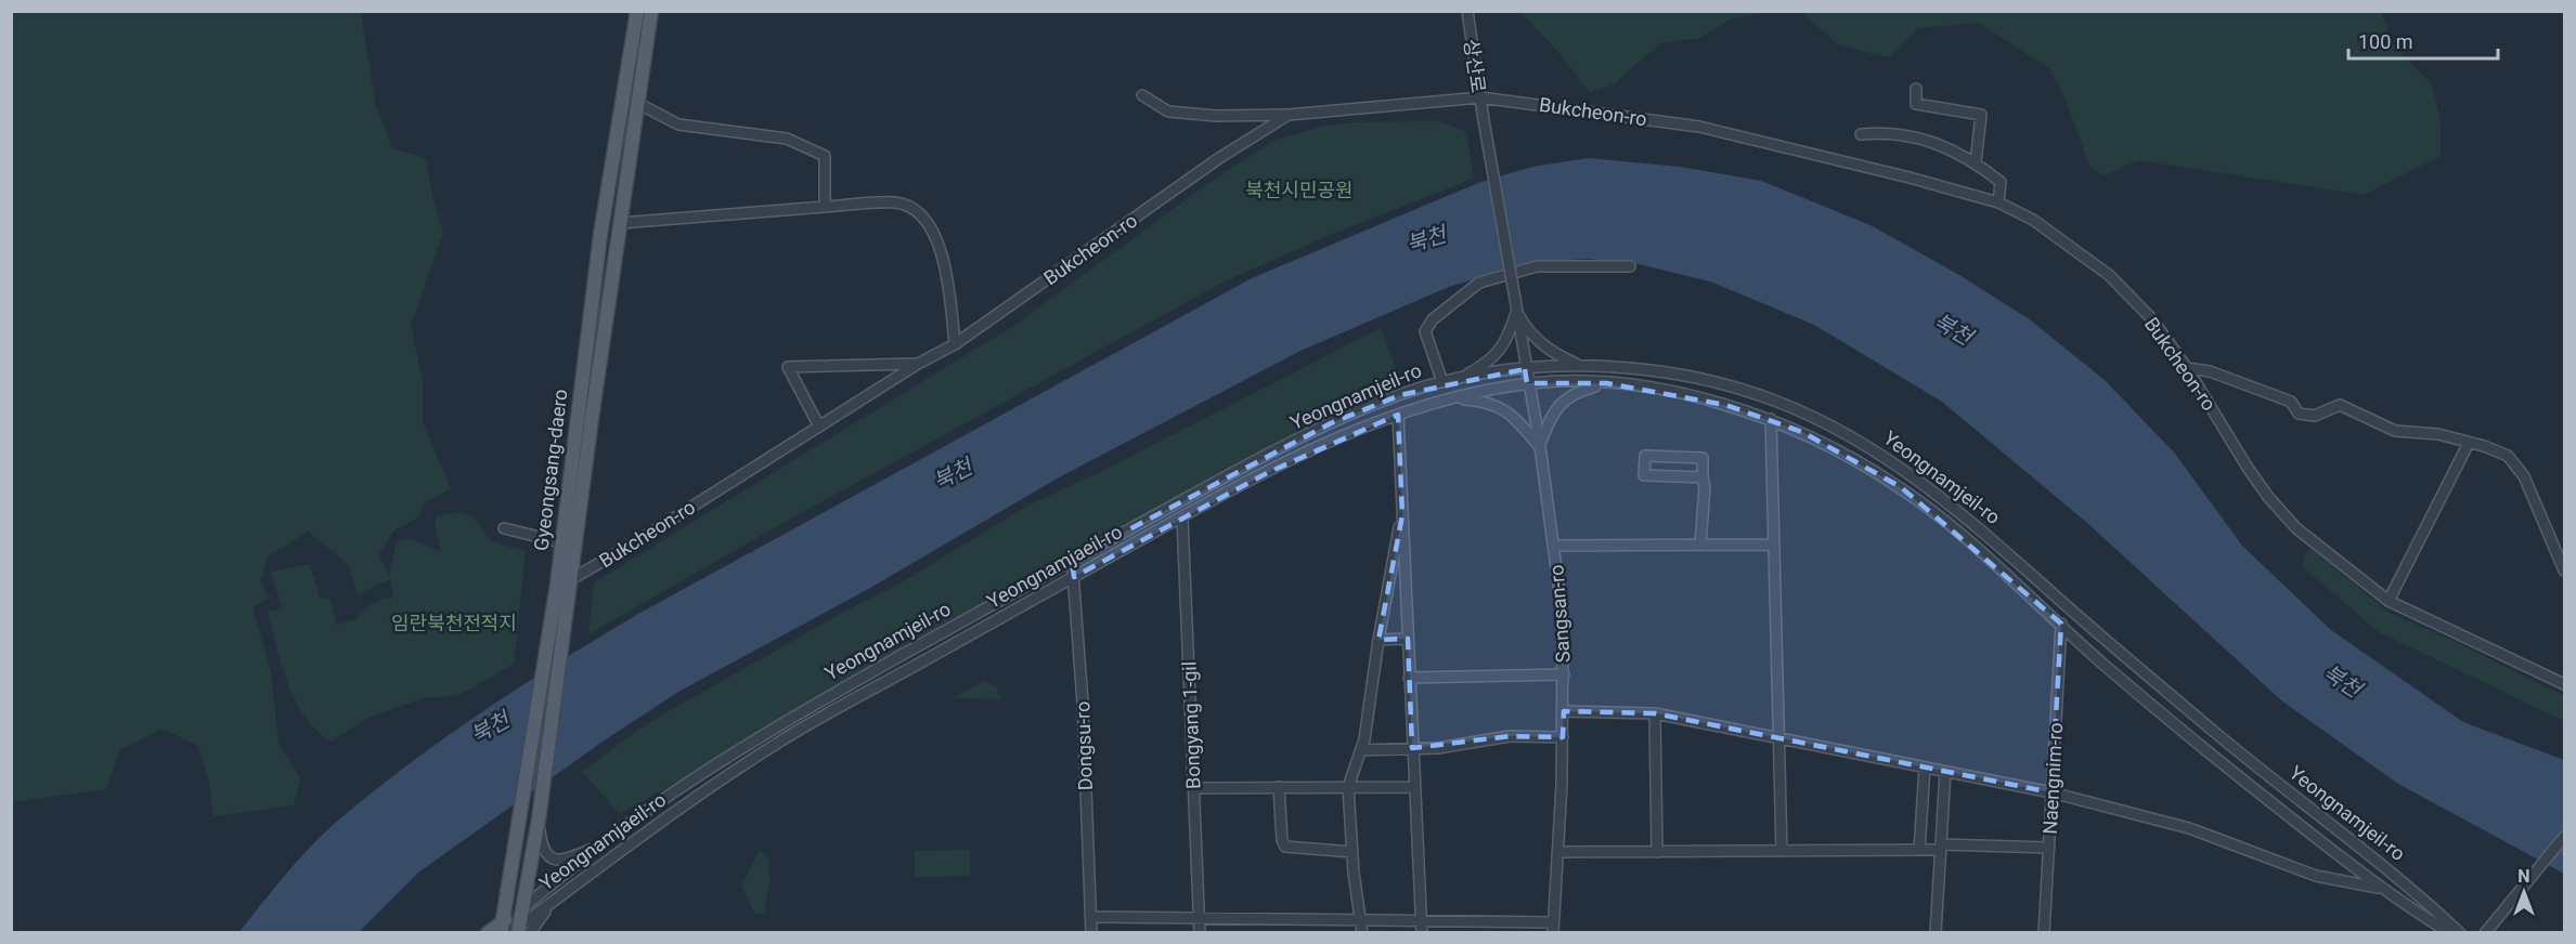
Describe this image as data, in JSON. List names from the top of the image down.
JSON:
{
  "streets": {
    "main road": ["Gyeongsang-daero"],
    "street": [
      "상산로",
      "Bukcheon-ro",
      "Yeongnamjeil-ro",
      "Yeongnamjaeil-ro",
      "Sangsan-ro",
      "Bongyang 1-gil",
      "Dongsu-ro",
      "Naengnim-ro"
    ]
  },
  "crossings": [
    ["상산로", "Bukcheon-ro"],
    ["상산로", "Sangsan-ro"],
    ["Bukcheon-ro", "Gyeongsang-daero"],
    ["Yeongnamjeil-ro", "Gyeongsang-daero"],
    ["Yeongnamjeil-ro", "Sangsan-ro"],
    ["Yeongnamjeil-ro", "Dongsu-ro"],
    ["Gyeongsang-daero", "Yeongnamjaeil-ro"],
    ["Yeongnamjaeil-ro", "Sangsan-ro"],
    ["Yeongnamjaeil-ro", "Bongyang 1-gil"],
    ["Yeongnamjaeil-ro", "Dongsu-ro"],
    ["Yeongnamjaeil-ro", "Naengnim-ro"]
  ],
  "water": ["북천"],
  "parks": ["북천시민공원", "임란북천전적지"],
  "scale_bar": "100 m",
  "north": "top"
}
